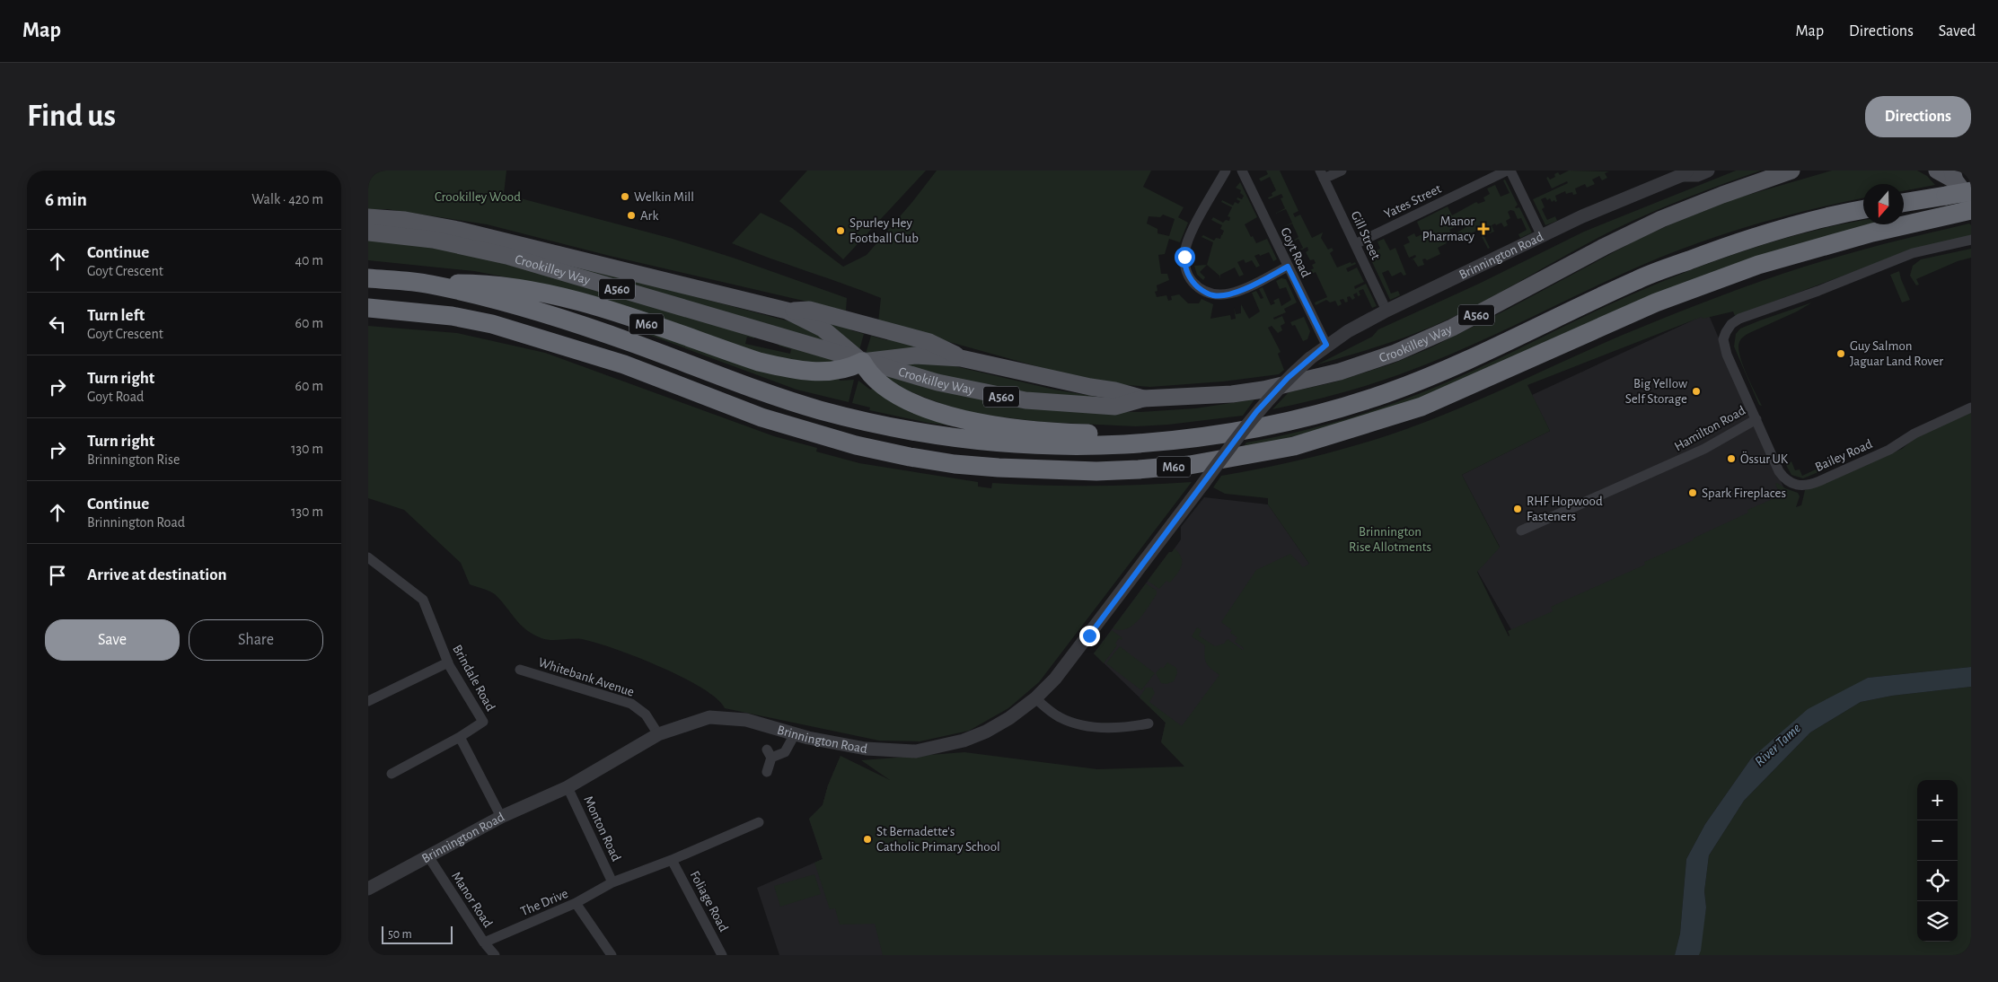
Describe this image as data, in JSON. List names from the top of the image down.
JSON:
{
  "streets": {
    "highway": ["M60"],
    "main road": ["Crookilley Way", "A560"],
    "street": [
      "Yates Street",
      "Gill Street",
      "Goyt Road",
      "Brinnington Road",
      "Hamilton Road",
      "Bailey Road",
      "Whitebank Avenue",
      "Brindale Road",
      "Monton Road",
      "Manor Road",
      "Foliage Road",
      "The Drive"
    ]
  },
  "crossings": [
    ["Yates Street", "Gill Street"],
    ["Gill Street", "Brinnington Road"],
    ["Goyt Road", "Brinnington Road"],
    ["Brinnington Road", "Whitebank Avenue"],
    ["Brinnington Road", "Monton Road"],
    ["Brinnington Road", "Manor Road"],
    ["Crookilley Way", "M60"],
    ["Hamilton Road", "Bailey Road"],
    ["Monton Road", "Foliage Road"],
    ["Monton Road", "The Drive"],
    ["Manor Road", "The Drive"],
    ["Foliage Road", "The Drive"]
  ],
  "water": ["River Tame"],
  "parks": ["Crookilley Wood", "Brinnington Rise Allotments"],
  "places": {
    "other": [
      "Welkin Mill",
      "Ark",
      "Spurley Hey Football Club",
      "Guy Salmon Jaguar Land Rover",
      "Big Yellow Self Storage",
      "Össur UK",
      "Spark Fireplaces",
      "RHF Hopwood Fasteners",
      "St Bernadette's Catholic Primary School"
    ],
    "health": ["Manor Pharmacy"]
  },
  "scale_bar": "50 m",
  "north": "bottom",
  "page": {
    "header": "Map",
    "nav": ["Map", "Directions", "Saved"],
    "buttons": [
      "Directions",
      ["Save", "Share"]
    ],
    "title": "Find us",
    "heading": ["6 min", "Walk · 420 m"],
    "list": [
      ["Continue", "Goyt Crescent", "40 m"],
      ["Turn left", "Goyt Crescent", "60 m"],
      ["Turn right", "Goyt Road", "60 m"],
      ["Turn right", "Brinnington Rise", "130 m"],
      ["Continue", "Brinnington Road", "130 m"],
      "Arrive at destination"
    ],
    "map_buttons": ["+", "−"],
    "scale": "50 m"
  }
}
